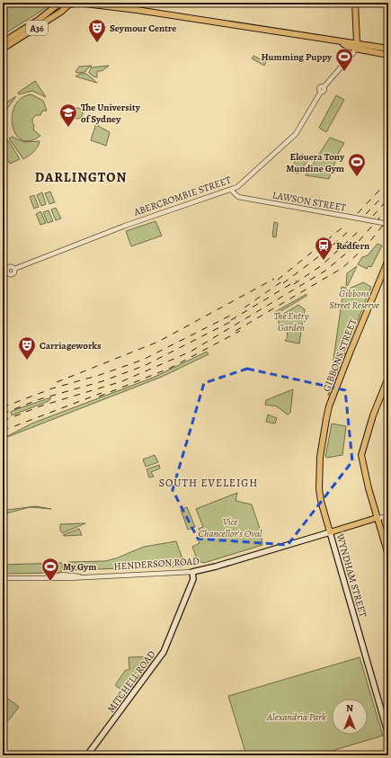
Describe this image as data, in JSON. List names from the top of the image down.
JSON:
{
  "streets": {
    "main road": [
      "A36",
      "GIBBONS STREET",
      "HENDERSON ROAD",
      "WYNDHAM STREET",
      "MITCHELL ROAD"
    ],
    "street": ["ABERCROMBIE STREET", "LAWSON STREET"]
  },
  "crossings": [
    ["ABERCROMBIE STREET", "LAWSON STREET"],
    ["GIBBONS STREET", "WYNDHAM STREET"],
    ["HENDERSON ROAD", "WYNDHAM STREET"],
    ["HENDERSON ROAD", "MITCHELL ROAD"]
  ],
  "districts": ["DARLINGTON", "SOUTH EVELEIGH"],
  "parks": [
    "Gibbons Street Reserve",
    "The Entry Garden",
    "Vice Chancellor's Oval",
    "Alexandria Park"
  ],
  "places": {
    "theatre": ["Seymour Centre", "Carriageworks"],
    "sports": ["Humming Puppy", "Elouera Tony Mundine Gym", "My Gym"],
    "school or university": ["The University of Sydney"],
    "station": ["Redfern"]
  },
  "north": "top"
}
